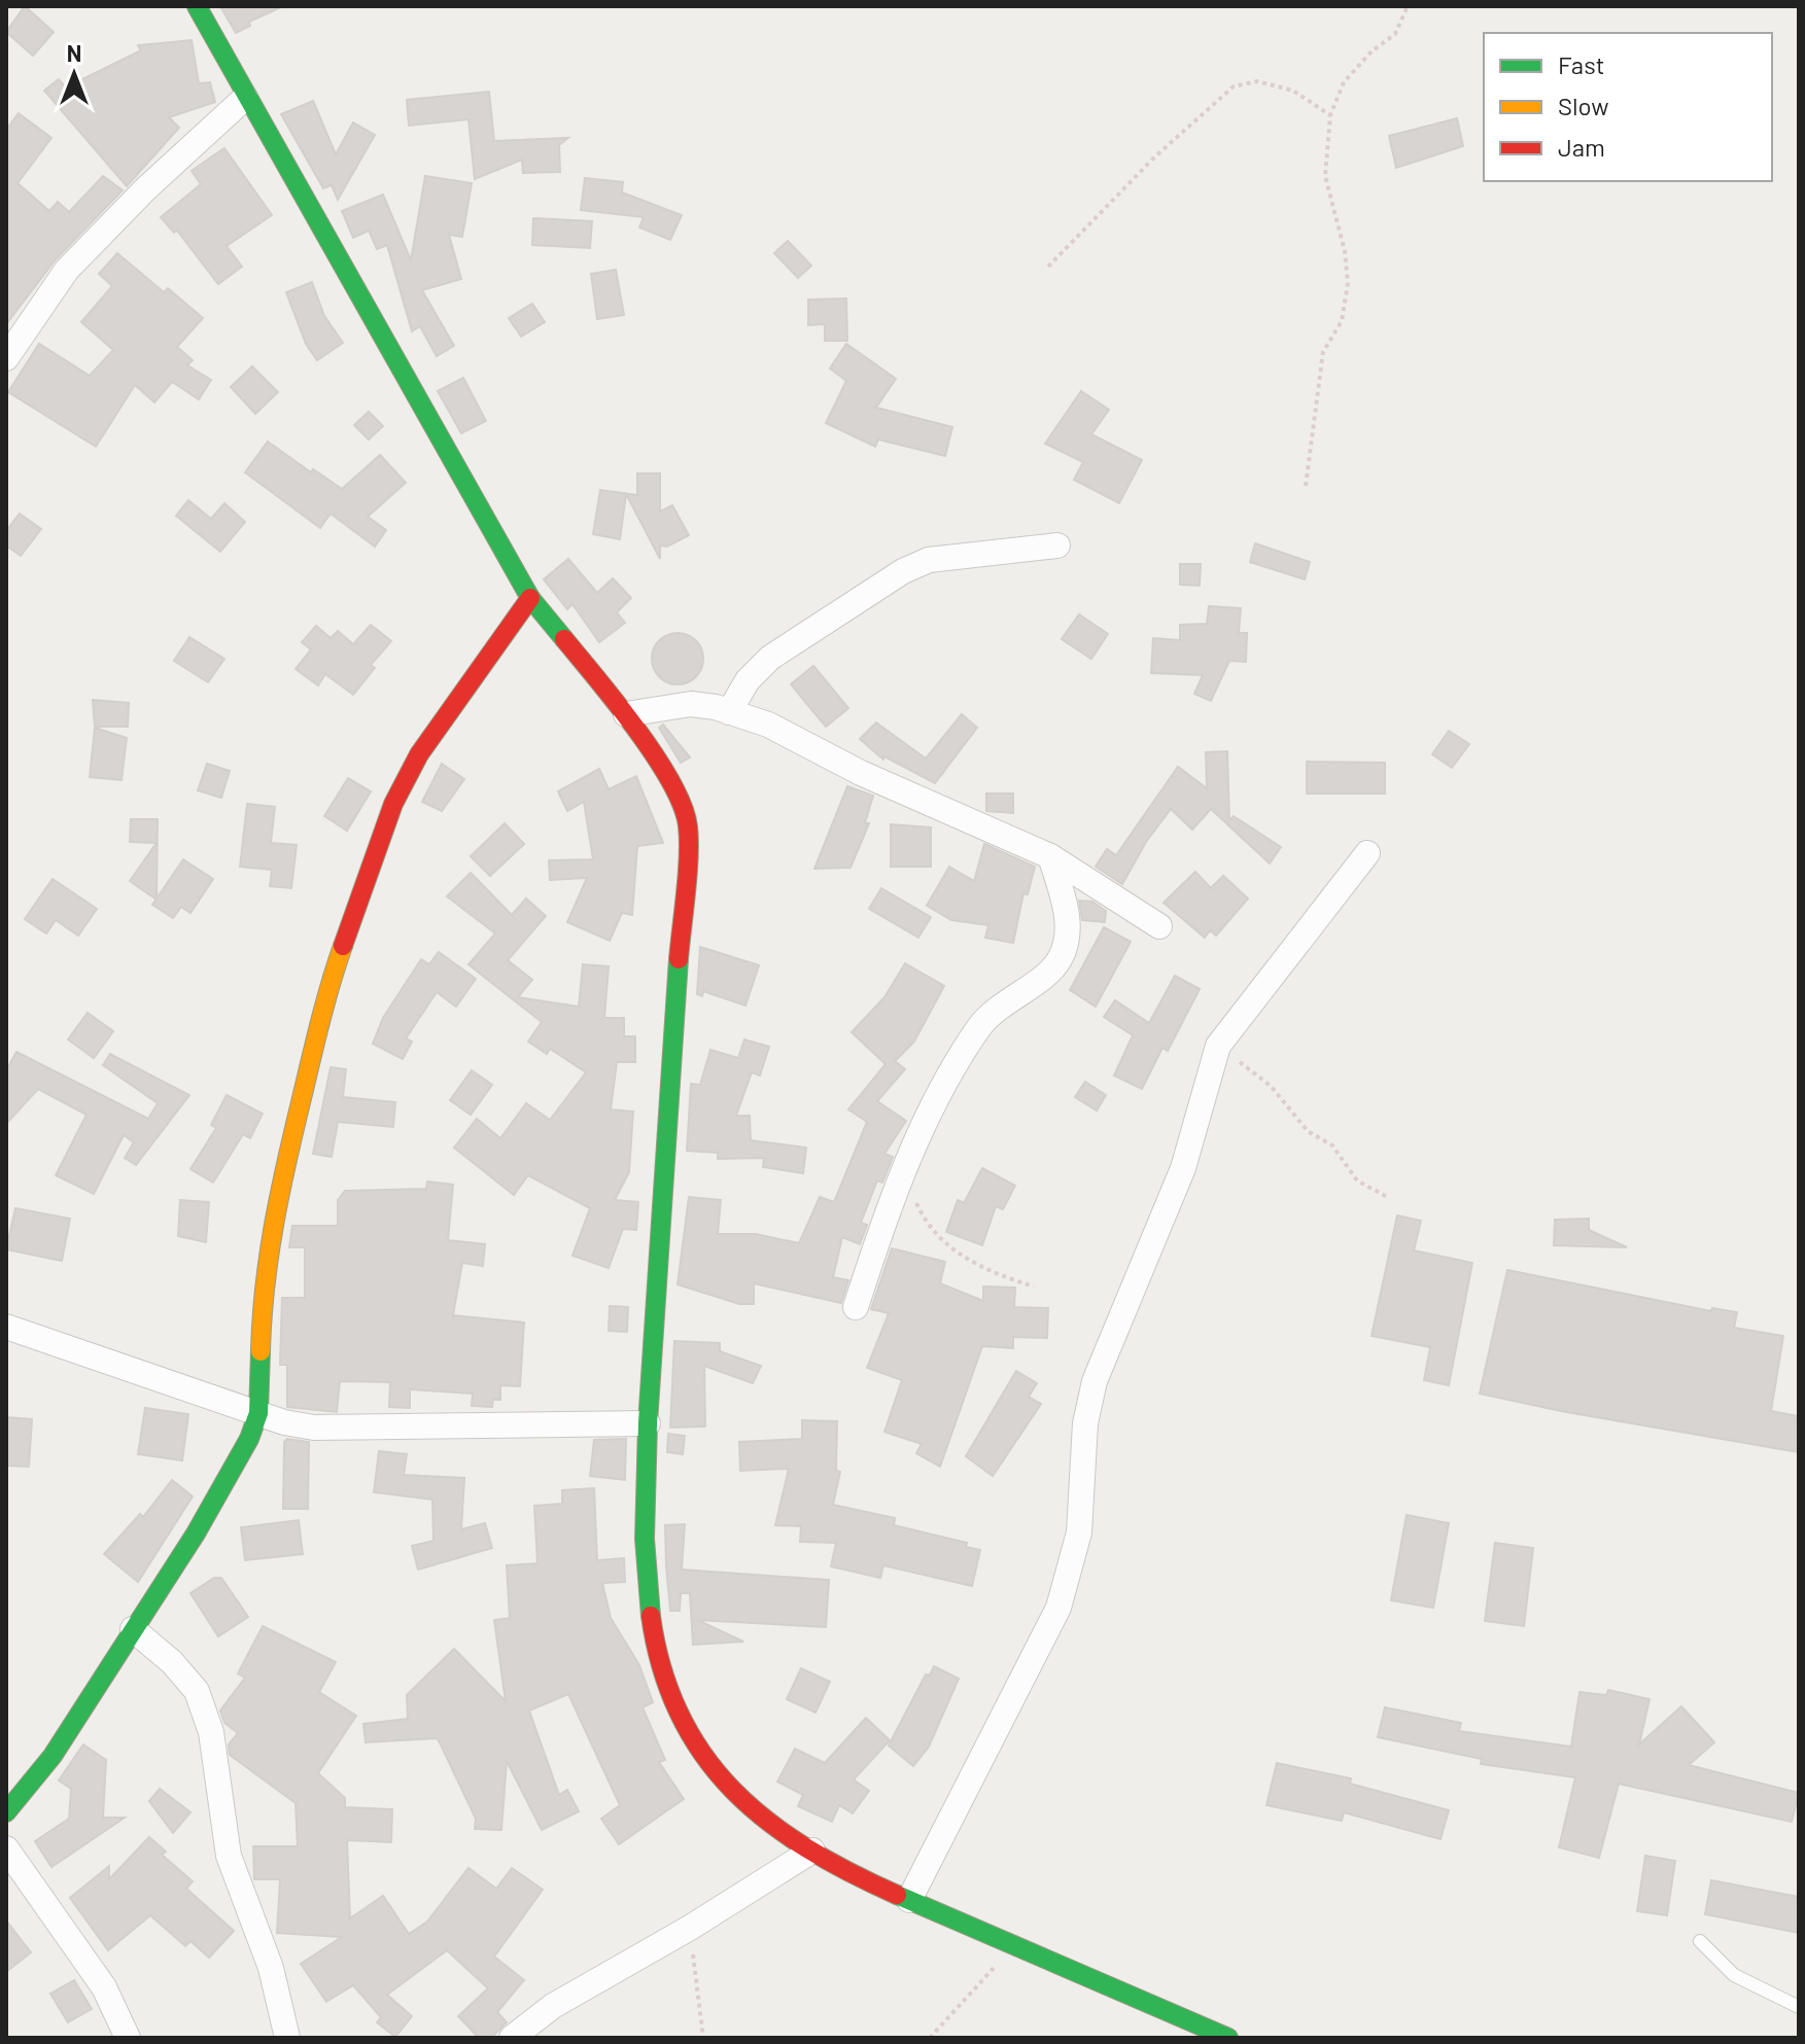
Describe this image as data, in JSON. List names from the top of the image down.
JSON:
{
  "legend": ["Fast", "Slow", "Jam"],
  "north": "top"
}
